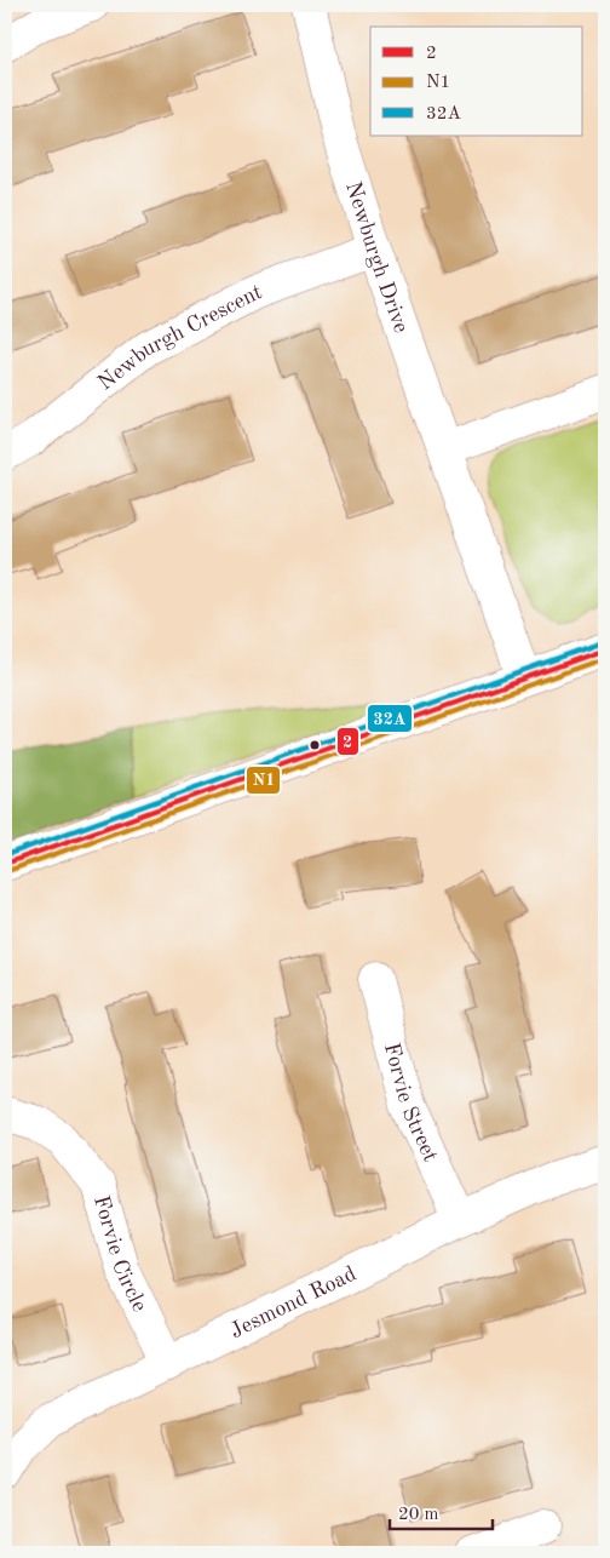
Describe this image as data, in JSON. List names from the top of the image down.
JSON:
{
  "streets": {
    "street": [
      "Newburgh Drive",
      "Newburgh Crescent",
      "Forvie Street",
      "Forvie Circle",
      "Jesmond Road"
    ]
  },
  "crossings": [
    ["Newburgh Drive", "Newburgh Crescent"],
    ["Forvie Street", "Jesmond Road"],
    ["Forvie Circle", "Jesmond Road"]
  ],
  "lines": ["transit line 32A", "transit line 2", "transit line N1"],
  "legend": ["2", "N1", "32A"],
  "scale_bar": "20 m"
}
